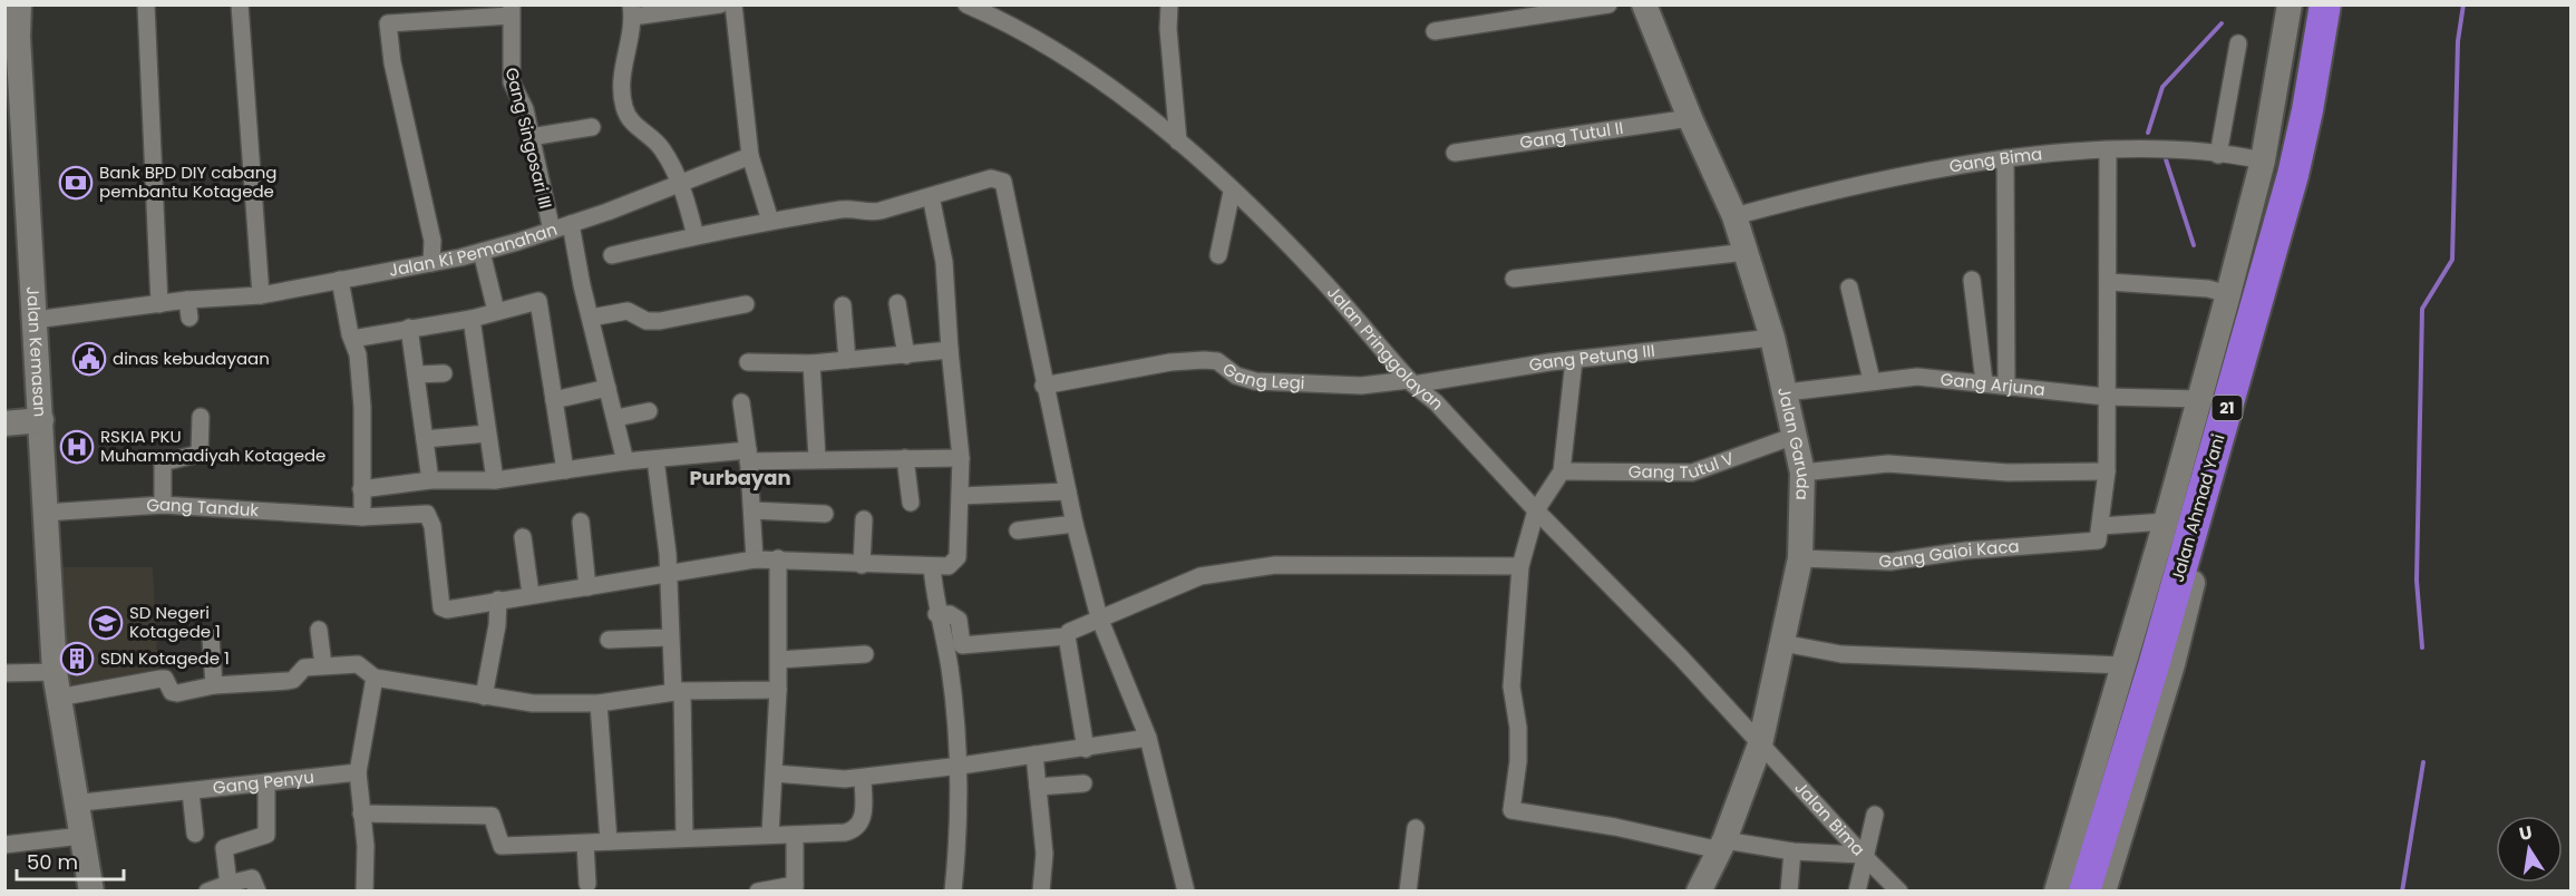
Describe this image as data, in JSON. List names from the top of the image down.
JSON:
{
  "streets": {
    "highway": ["21", "Jalan Ahmad Yani"],
    "street": [
      "Gang Tutul II",
      "Gang Singosari III",
      "Gang Bima",
      "Jalan Ki Pemanahan",
      "Jalan Pringgolayan",
      "Jalan Kemasan",
      "Gang Petung III",
      "Gang Legi",
      "Gang Arjuna",
      "Jalan Garuda",
      "Gang Tutul V",
      "Gang Tanduk",
      "Gang Gaioi Kaca",
      "Gang Penyu",
      "Jalan Bima"
    ]
  },
  "crossings": [
    ["Gang Tutul II", "Jalan Garuda"],
    ["Gang Singosari III", "Jalan Ki Pemanahan"],
    ["Gang Bima", "Jalan Garuda"],
    ["Jalan Ki Pemanahan", "Jalan Kemasan"],
    ["Jalan Pringgolayan", "Gang Petung III"],
    ["Jalan Pringgolayan", "Gang Legi"],
    ["Jalan Pringgolayan", "Jalan Garuda"],
    ["Jalan Pringgolayan", "Jalan Bima"],
    ["Jalan Kemasan", "Gang Tanduk"],
    ["Jalan Kemasan", "Gang Penyu"],
    ["Gang Petung III", "Gang Legi"],
    ["Gang Petung III", "Jalan Garuda"],
    ["Gang Arjuna", "Jalan Garuda"],
    ["Jalan Garuda", "Gang Tutul V"],
    ["Jalan Garuda", "Gang Gaioi Kaca"],
    ["Jalan Garuda", "Jalan Bima"]
  ],
  "districts": ["Purbayan"],
  "places": {
    "bank": ["Bank BPD DIY cabang pembantu Kotagede"],
    "public building": ["dinas kebudayaan"],
    "hospital": ["RSKIA PKU Muhammadiyah Kotagede"],
    "school or university": ["SD Negeri Kotagede 1"],
    "building": ["SDN Kotagede 1"]
  },
  "scale_bar": "50 m",
  "north": "top"
}
